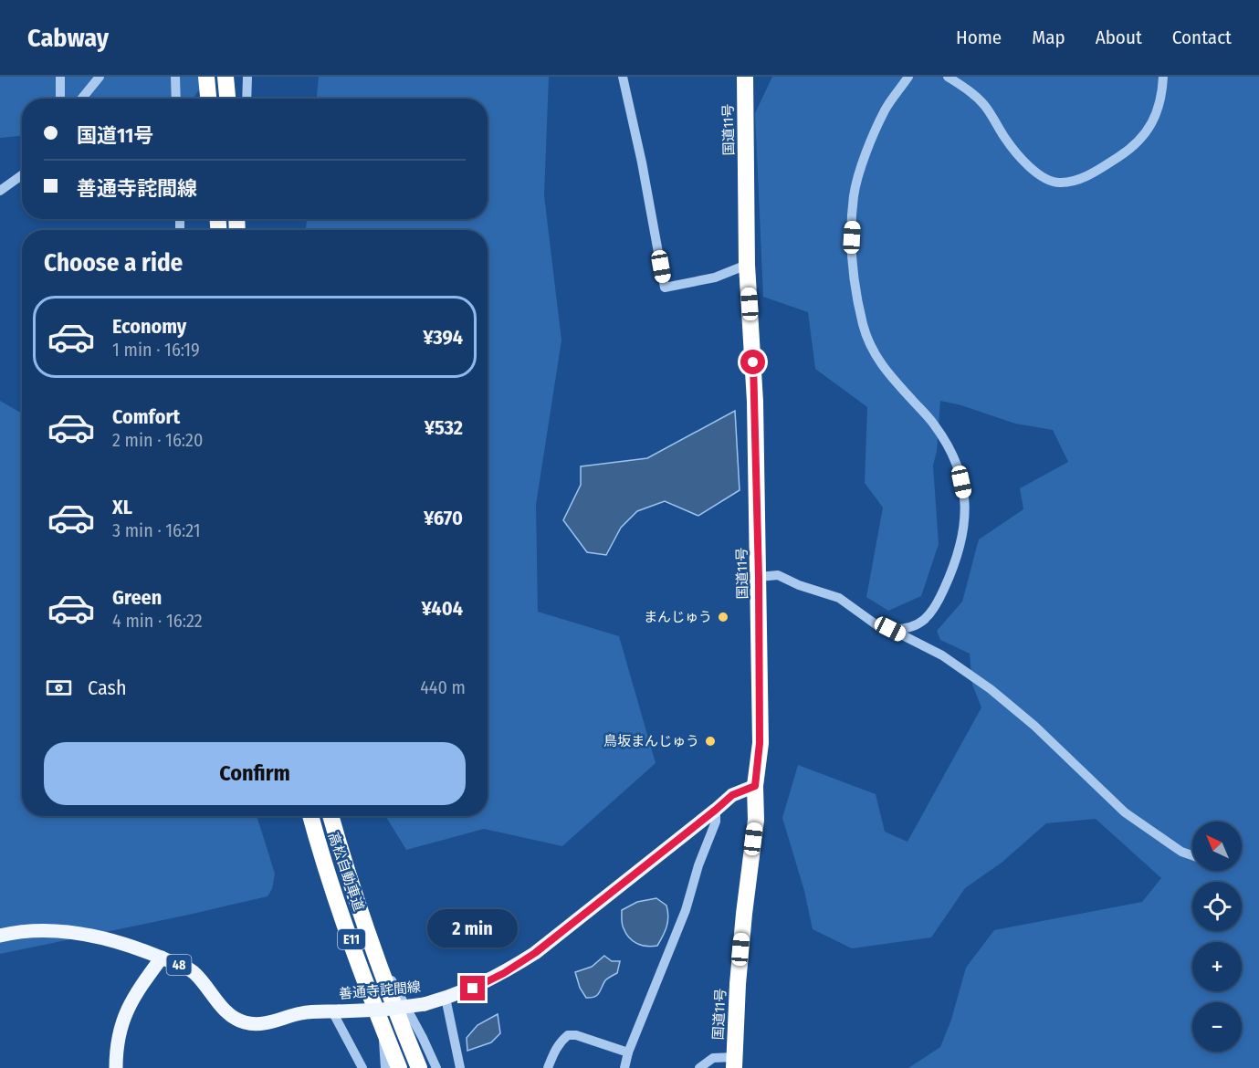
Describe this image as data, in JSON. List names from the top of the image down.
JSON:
{
  "streets": {
    "highway": ["国道11号", "高松自動車道", "E11"],
    "main road": ["48", "善通寺詫間線"]
  },
  "crossings": [
    ["国道11号", "善通寺詫間線"],
    ["48", "善通寺詫間線"]
  ],
  "places": ["まんじゅう", "鳥坂まんじゅう"],
  "north": "top left",
  "page": {
    "header": "Cabway",
    "nav": [
      "Home",
      "Map",
      "About",
      "Contact"
    ],
    "banner": ["国道11号", "善通寺詫間線"],
    "heading": "Choose a ride",
    "list": [
      {
        "name": "Economy",
        "note": "1 min · 16:19",
        "value": "¥394"
      },
      {
        "name": "Comfort",
        "note": "2 min · 16:20",
        "value": "¥532"
      },
      {
        "name": "XL",
        "note": "3 min · 16:21",
        "value": "¥670"
      },
      {
        "name": "Green",
        "note": "4 min · 16:22",
        "value": "¥404"
      }
    ],
    "pay": ["Cash", "440 m"],
    "buttons": "Confirm",
    "map_buttons": ["+", "−"],
    "bubble": "2 min"
  }
}
